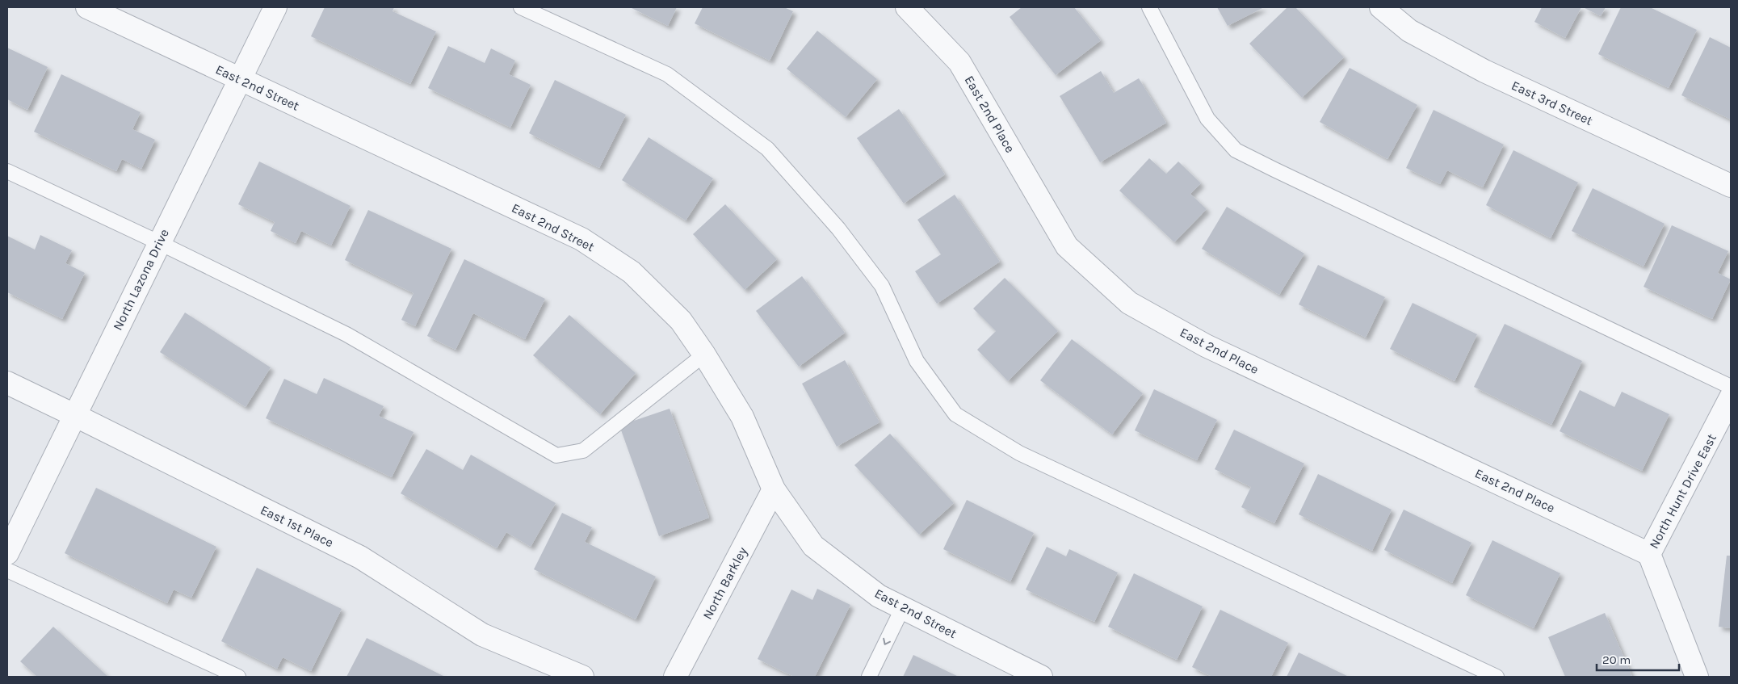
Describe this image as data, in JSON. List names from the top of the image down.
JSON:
{
  "streets": {
    "street": [
      "East 2nd Street",
      "East 3rd Street",
      "East 2nd Place",
      "North Lazona Drive",
      "North Hunt Drive East",
      "East 1st Place",
      "North Barkley"
    ]
  },
  "crossings": [
    ["East 2nd Street", "North Lazona Drive"],
    ["East 2nd Street", "North Barkley"],
    ["East 2nd Place", "North Hunt Drive East"],
    ["North Lazona Drive", "East 1st Place"]
  ],
  "scale_bar": "20 m"
}
